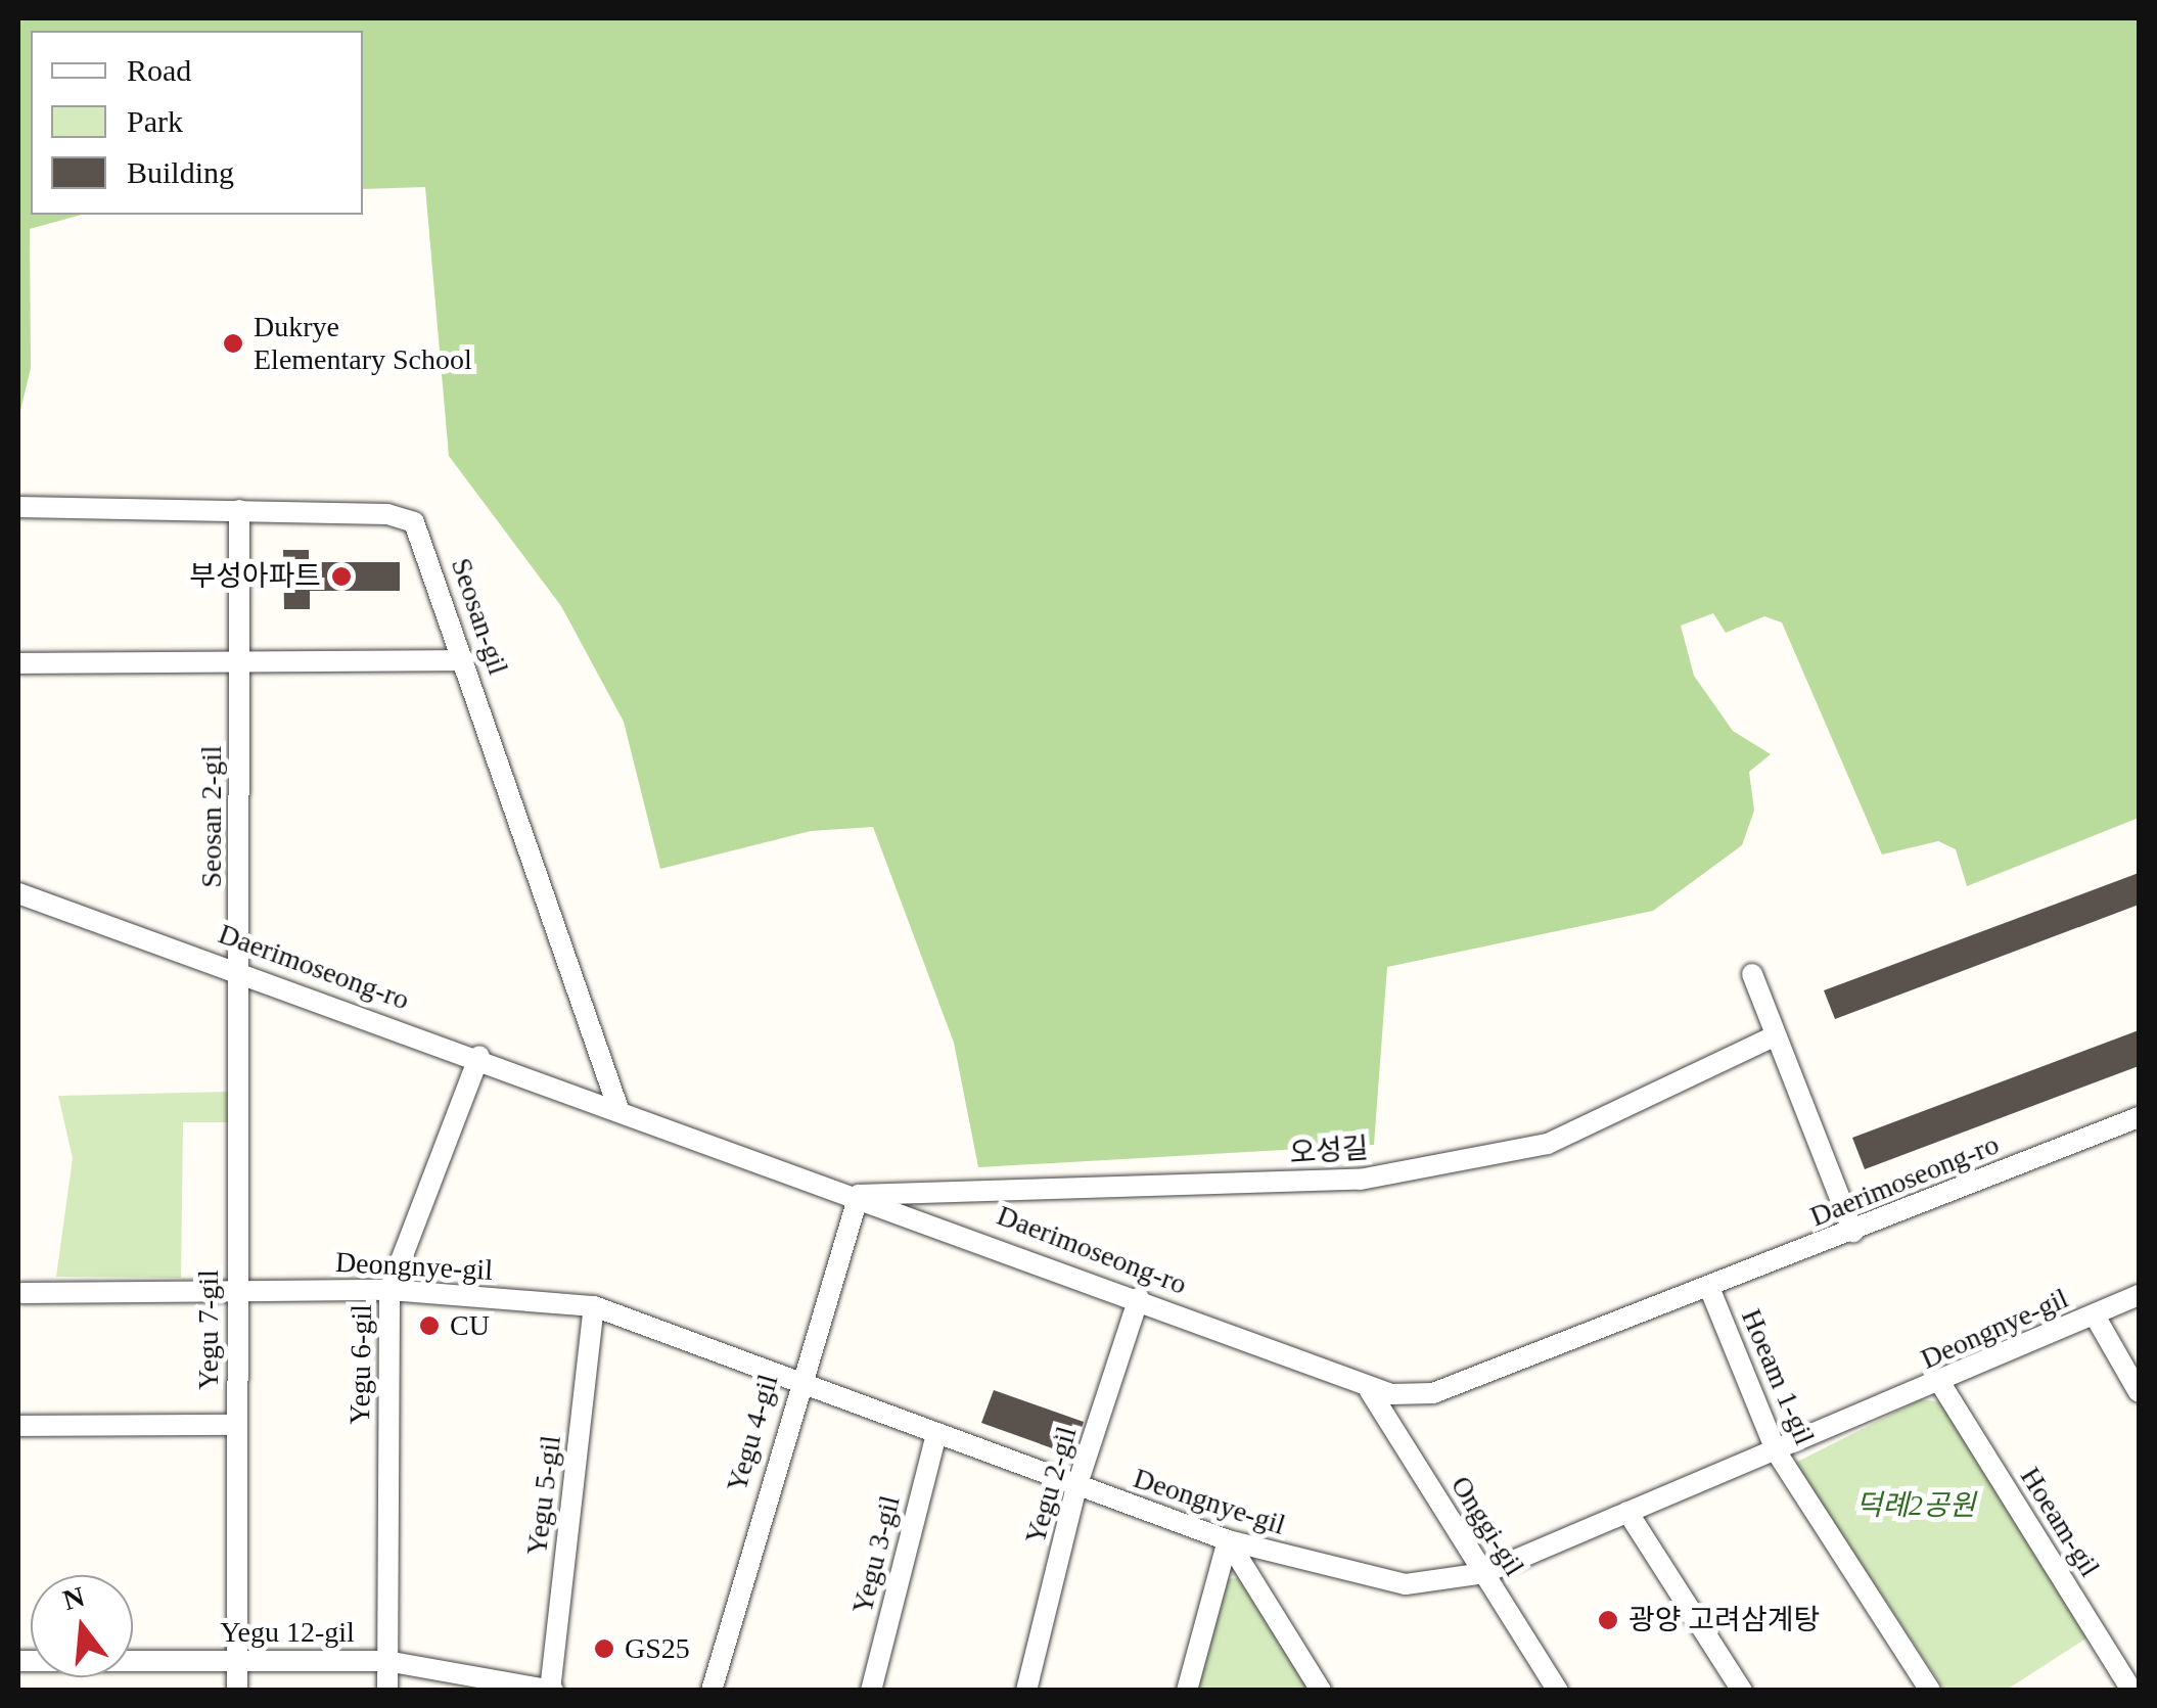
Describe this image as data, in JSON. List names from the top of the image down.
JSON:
{
  "streets": {
    "street": [
      "Seosan-gil",
      "Seosan 2-gil",
      "Daerimoseong-ro",
      "오성길",
      "Deongnye-gil",
      "Yegu 7-gil",
      "Yegu 6-gil",
      "Hoeam 1-gil",
      "Yegu 4-gil",
      "Yegu 2-gil",
      "Yegu 5-gil",
      "Hoeam-gil",
      "Onggi-gil",
      "Yegu 3-gil",
      "Yegu 12-gil"
    ]
  },
  "crossings": [
    ["Seosan-gil", "Seosan 2-gil"],
    ["Seosan-gil", "Daerimoseong-ro"],
    ["Seosan 2-gil", "Daerimoseong-ro"],
    ["Seosan 2-gil", "Yegu 7-gil"],
    ["Daerimoseong-ro", "오성길"],
    ["Daerimoseong-ro", "Yegu 7-gil"],
    ["Daerimoseong-ro", "Yegu 6-gil"],
    ["Daerimoseong-ro", "Hoeam 1-gil"],
    ["Daerimoseong-ro", "Yegu 4-gil"],
    ["Daerimoseong-ro", "Yegu 2-gil"],
    ["Daerimoseong-ro", "Onggi-gil"],
    ["오성길", "Yegu 4-gil"],
    ["Deongnye-gil", "Yegu 7-gil"],
    ["Deongnye-gil", "Yegu 6-gil"],
    ["Deongnye-gil", "Hoeam 1-gil"],
    ["Deongnye-gil", "Yegu 4-gil"],
    ["Deongnye-gil", "Yegu 2-gil"],
    ["Deongnye-gil", "Yegu 5-gil"],
    ["Deongnye-gil", "Hoeam-gil"],
    ["Deongnye-gil", "Onggi-gil"],
    ["Deongnye-gil", "Yegu 3-gil"],
    ["Yegu 7-gil", "Yegu 12-gil"],
    ["Yegu 6-gil", "Yegu 12-gil"],
    ["Yegu 5-gil", "Yegu 12-gil"]
  ],
  "parks": ["덕례2공원"],
  "places": [
    "Dukrye Elementary School",
    "부성아파트",
    "CU",
    "광양 고려삼계탕",
    "GS25"
  ],
  "legend": ["Road", "Park", "Building"],
  "north": "top"
}
